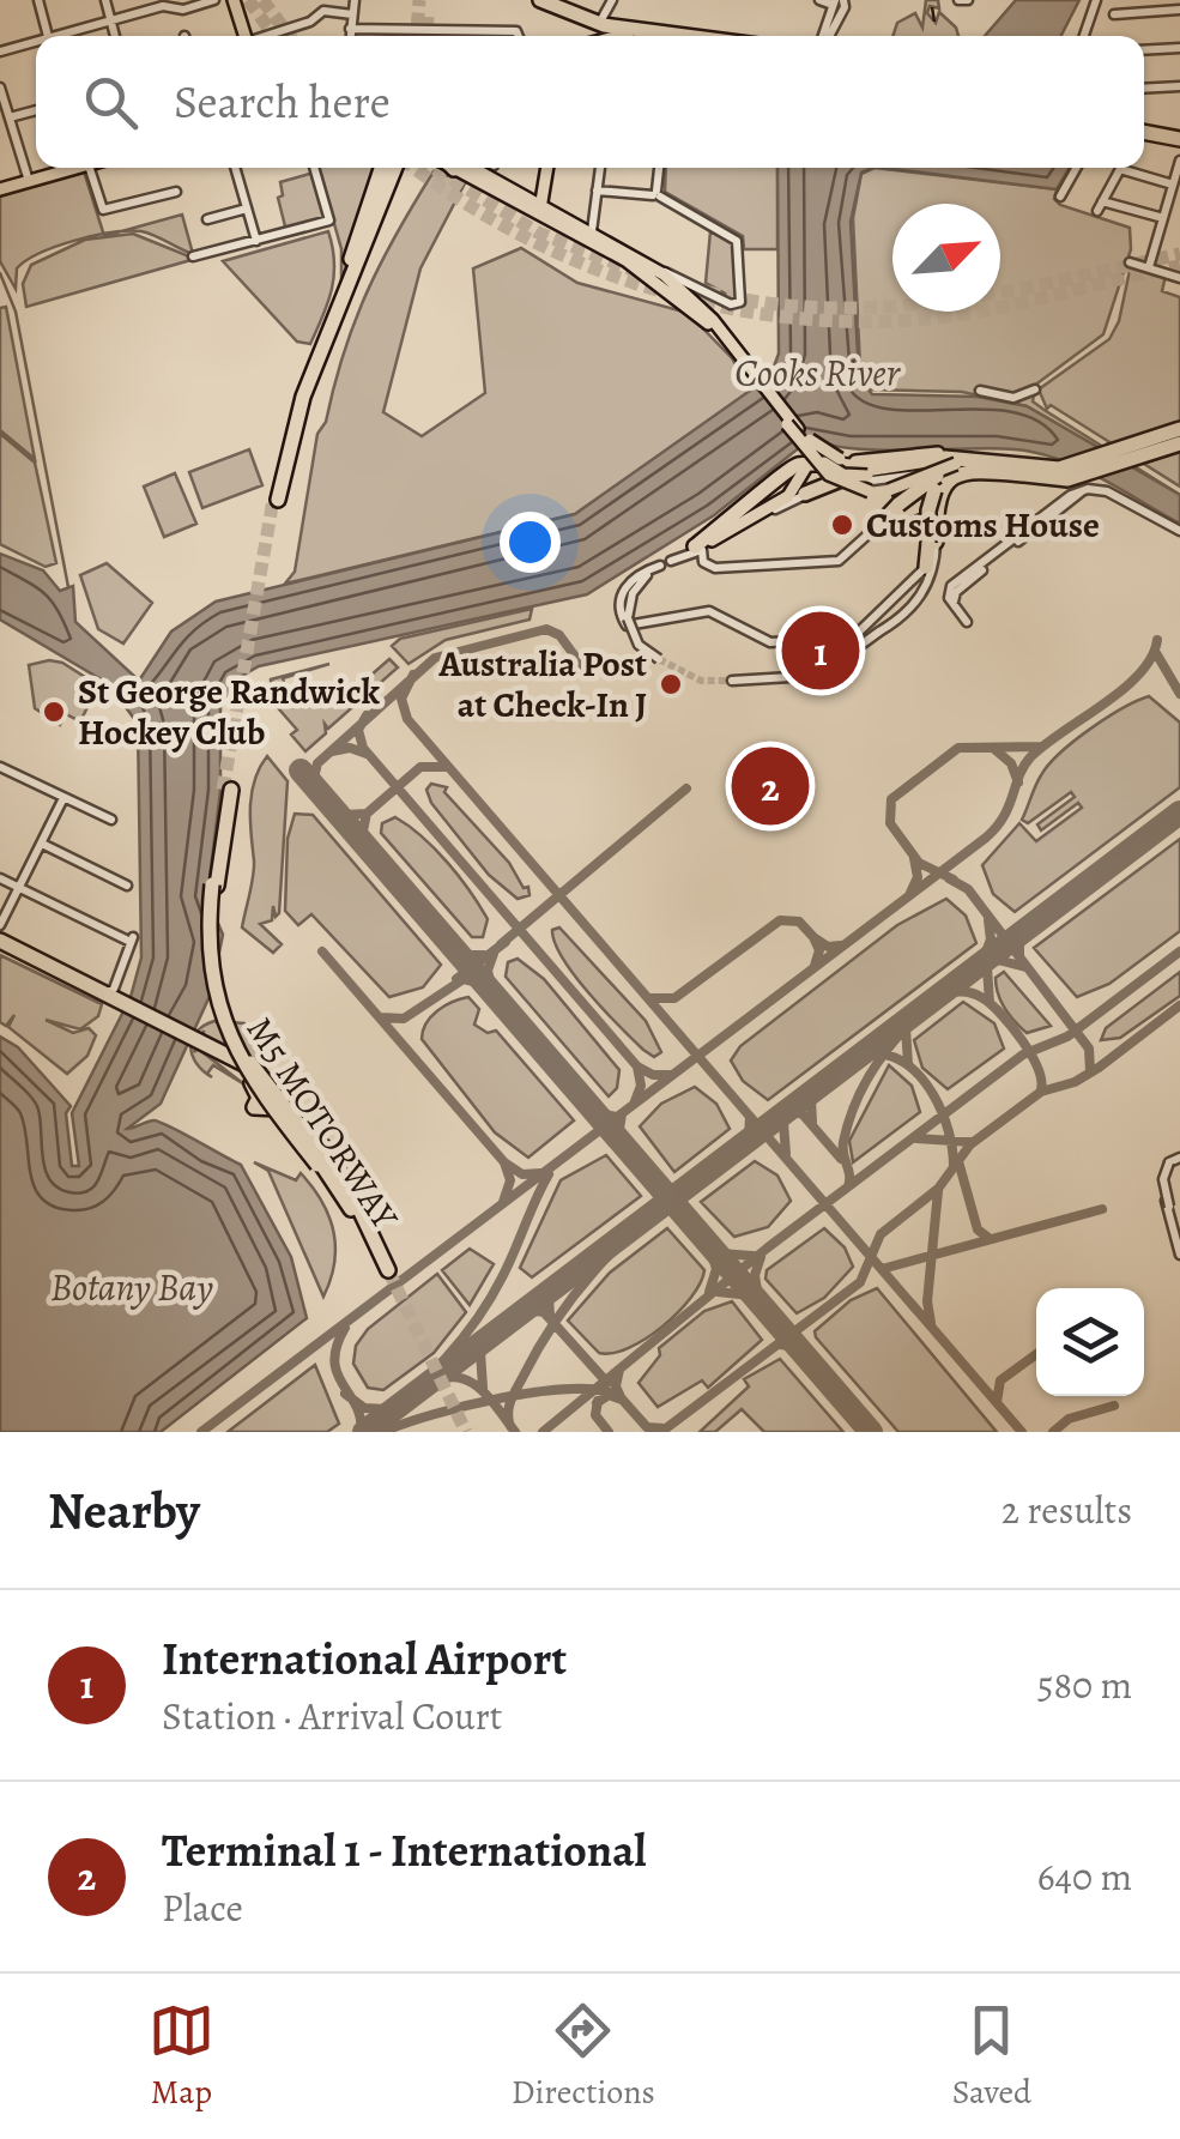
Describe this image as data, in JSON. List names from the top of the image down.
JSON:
{
  "streets": {
    "highway": ["M5 MOTORWAY"]
  },
  "water": ["Cooks River", "Botany Bay"],
  "places": ["Customs House", "Australia Post at Check-In J", "St George Randwick Hockey Club"],
  "north": "top right",
  "page": {
    "search": "Search here",
    "pins": ["1", "2"],
    "heading": ["Nearby", "2 results"],
    "list": [
      {
        "mark": "1",
        "name": "International Airport",
        "note": "Station · Arrival Court",
        "value": "580 m"
      },
      {
        "mark": "2",
        "name": "Terminal 1 - International",
        "note": "Place",
        "value": "640 m"
      }
    ],
    "nav": ["Map", "Directions", "Saved"]
  }
}
